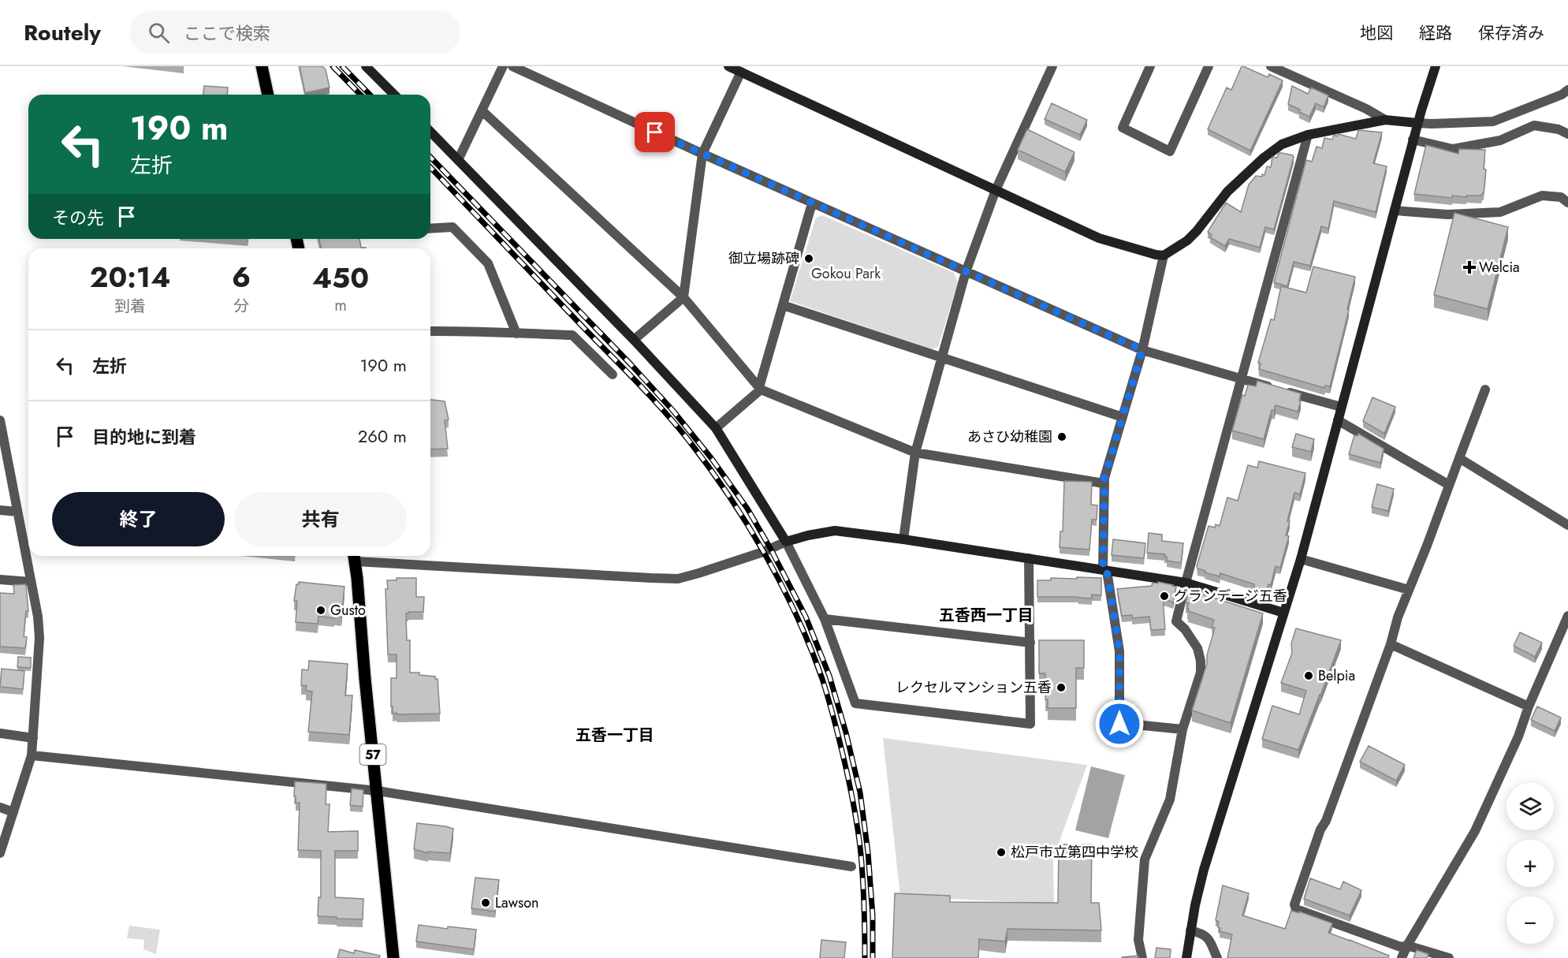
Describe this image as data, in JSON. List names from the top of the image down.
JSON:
{
  "streets": {
    "main road": ["57"]
  },
  "districts": ["五香西一丁目", "五香一丁目"],
  "parks": ["Gokou Park"],
  "places": {
    "other": [
      "御立場跡碑",
      "あさひ幼稚園",
      "グランデージ五香",
      "Gusto",
      "Belpia",
      "レクセルマンション五香",
      "松戸市立第四中学校",
      "Lawson"
    ],
    "health": ["Welcia"]
  },
  "page": {
    "header": "Routely",
    "search": "ここで検索",
    "nav": ["地図", "経路", "保存済み"],
    "turn": ["190 m", "左折"],
    "then": "その先",
    "eta": [
      "20:14",
      "到着",
      "6",
      "分",
      "450",
      "m"
    ],
    "list": [
      {
        "name": "左折",
        "value": "190 m"
      },
      {
        "name": "目的地に到着",
        "value": "260 m"
      }
    ],
    "buttons": ["終了", "共有"],
    "map_buttons": ["+", "−"]
  }
}
